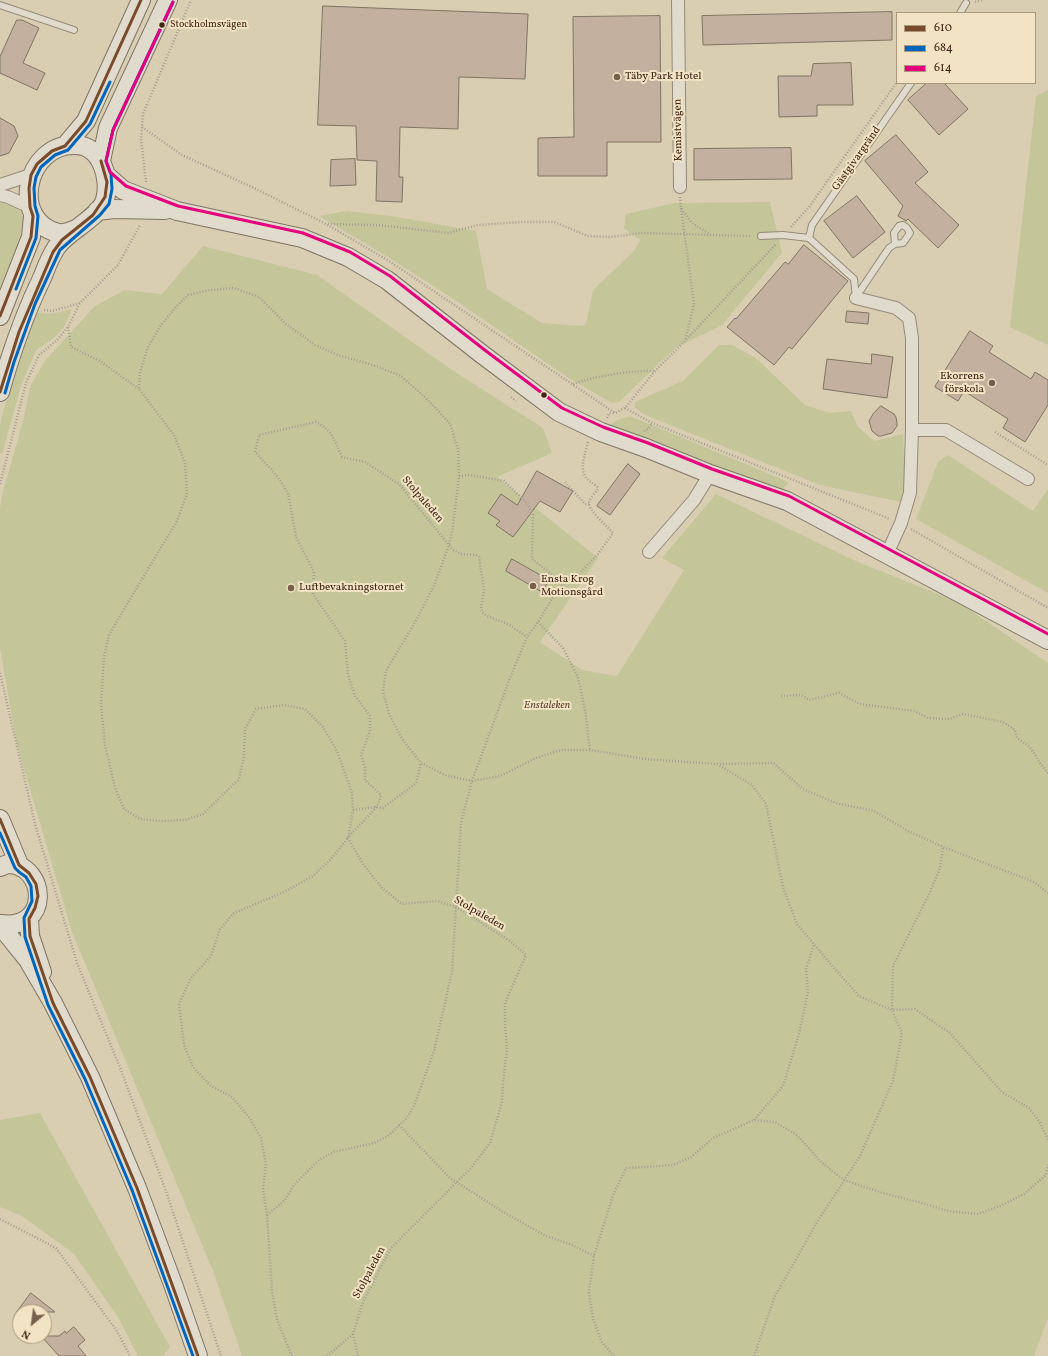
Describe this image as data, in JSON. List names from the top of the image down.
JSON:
{
  "streets": {
    "street": ["Kemistvägen"],
    "lane": ["Gästgivargränd"],
    "path": ["Stolpaleden"]
  },
  "parks": ["Enstaleken"],
  "places": [
    "Stockholmsvägen",
    "Täby Park Hotel",
    "Ekorrens förskola",
    "Ensta Krog Motionsgård",
    "Luftbevakningstornet"
  ],
  "lines": ["transit line 610", "transit line 684", "transit line 614"],
  "legend": ["610", "684", "614"],
  "north": "bottom left"
}
